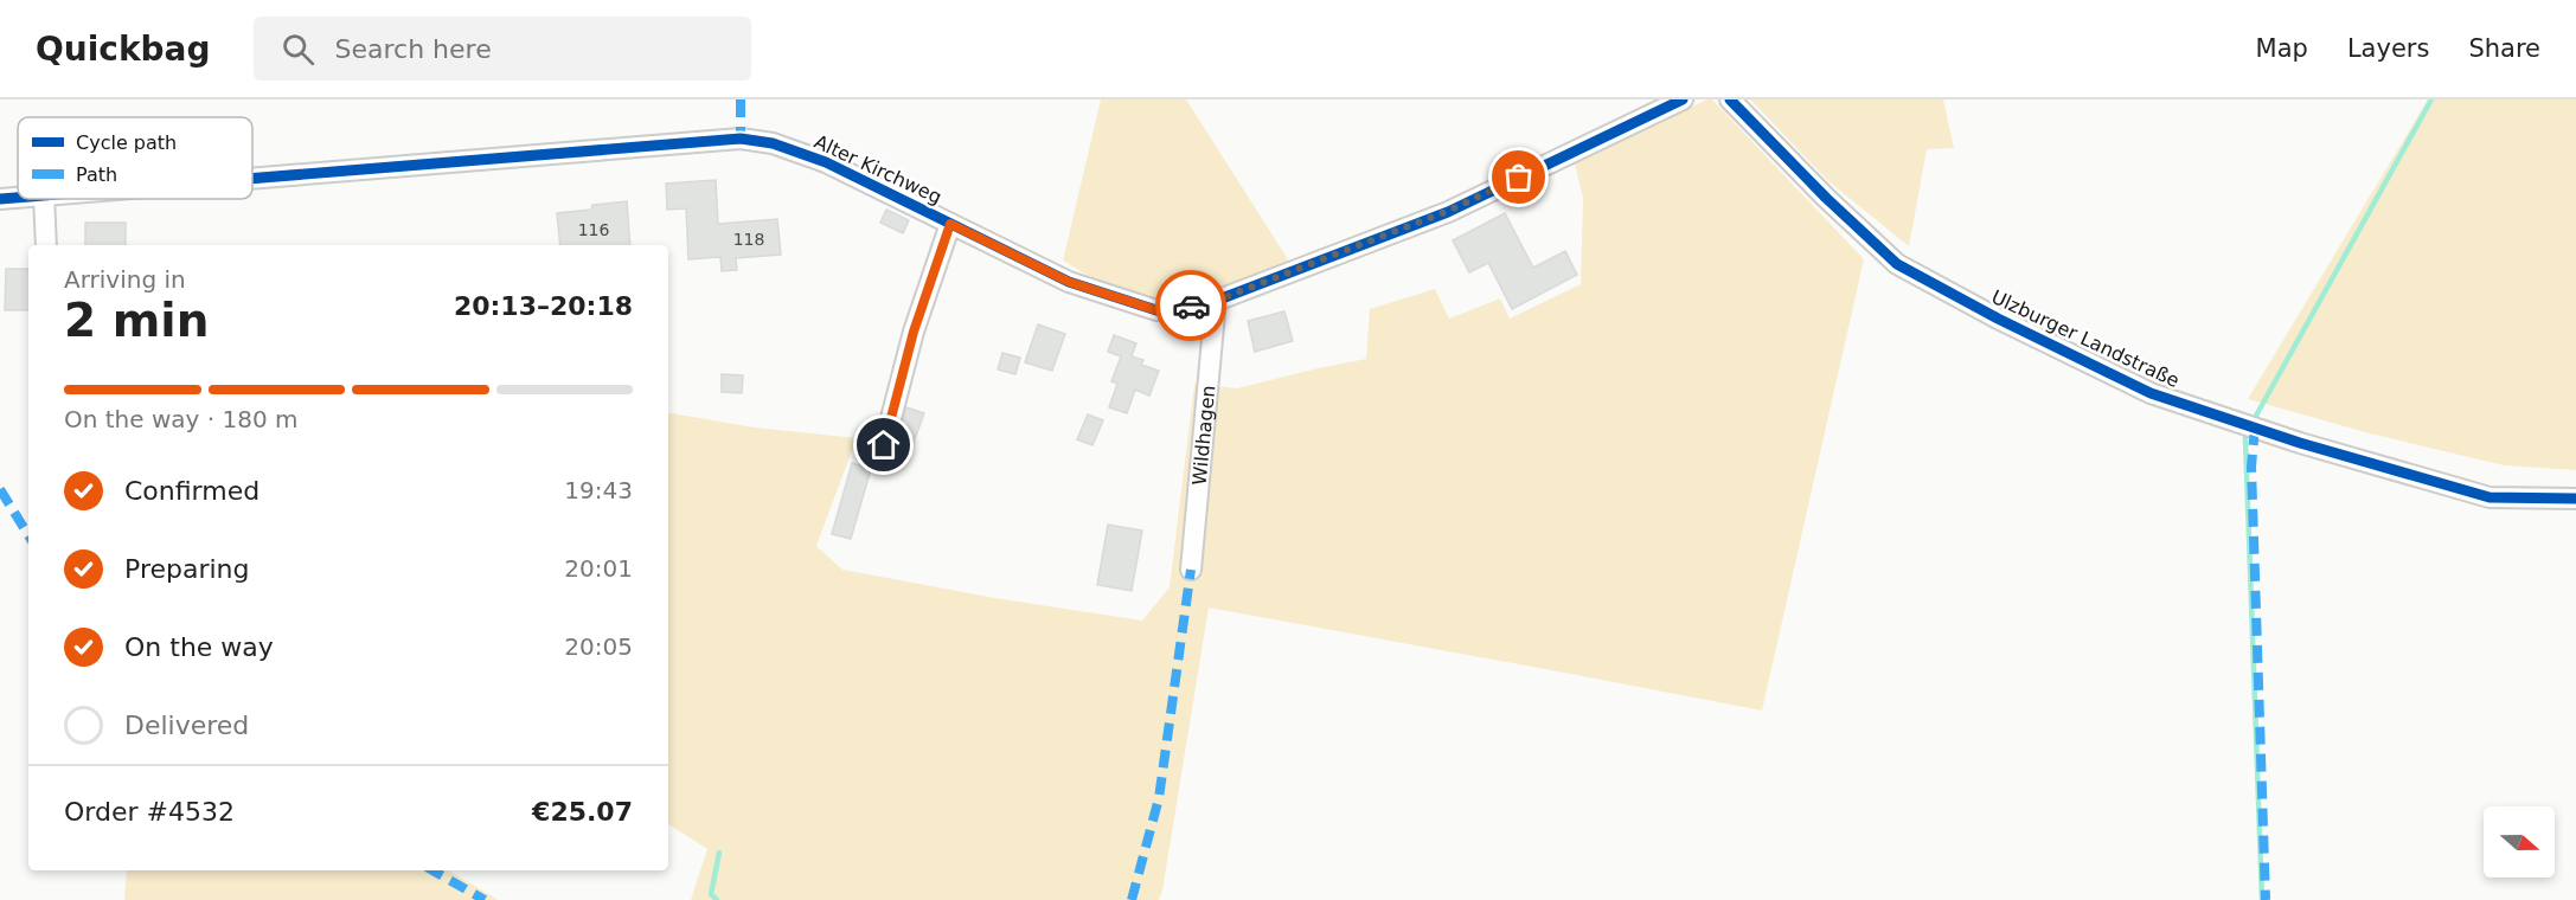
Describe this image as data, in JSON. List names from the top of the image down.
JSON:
{
  "streets": {
    "street": ["Alter Kirchweg", "Ulzburger Landstraße", "Wildhagen"]
  },
  "crossings": [
    ["Alter Kirchweg", "Wildhagen"]
  ],
  "house_numbers": ["116", "118"],
  "legend": ["Cycle path", "Path"],
  "north": "right",
  "page": {
    "header": "Quickbag",
    "search": "Search here",
    "nav": ["Map", "Layers", "Share"],
    "heading": ["2 min", "Arriving in", "20:13–20:18"],
    "panel": ["Order #4532", "€25.07"],
    "bar": "On the way · 180 m",
    "list": [
      ["Confirmed", "19:43"],
      ["Preparing", "20:01"],
      ["On the way", "20:05"],
      "Delivered"
    ]
  }
}
